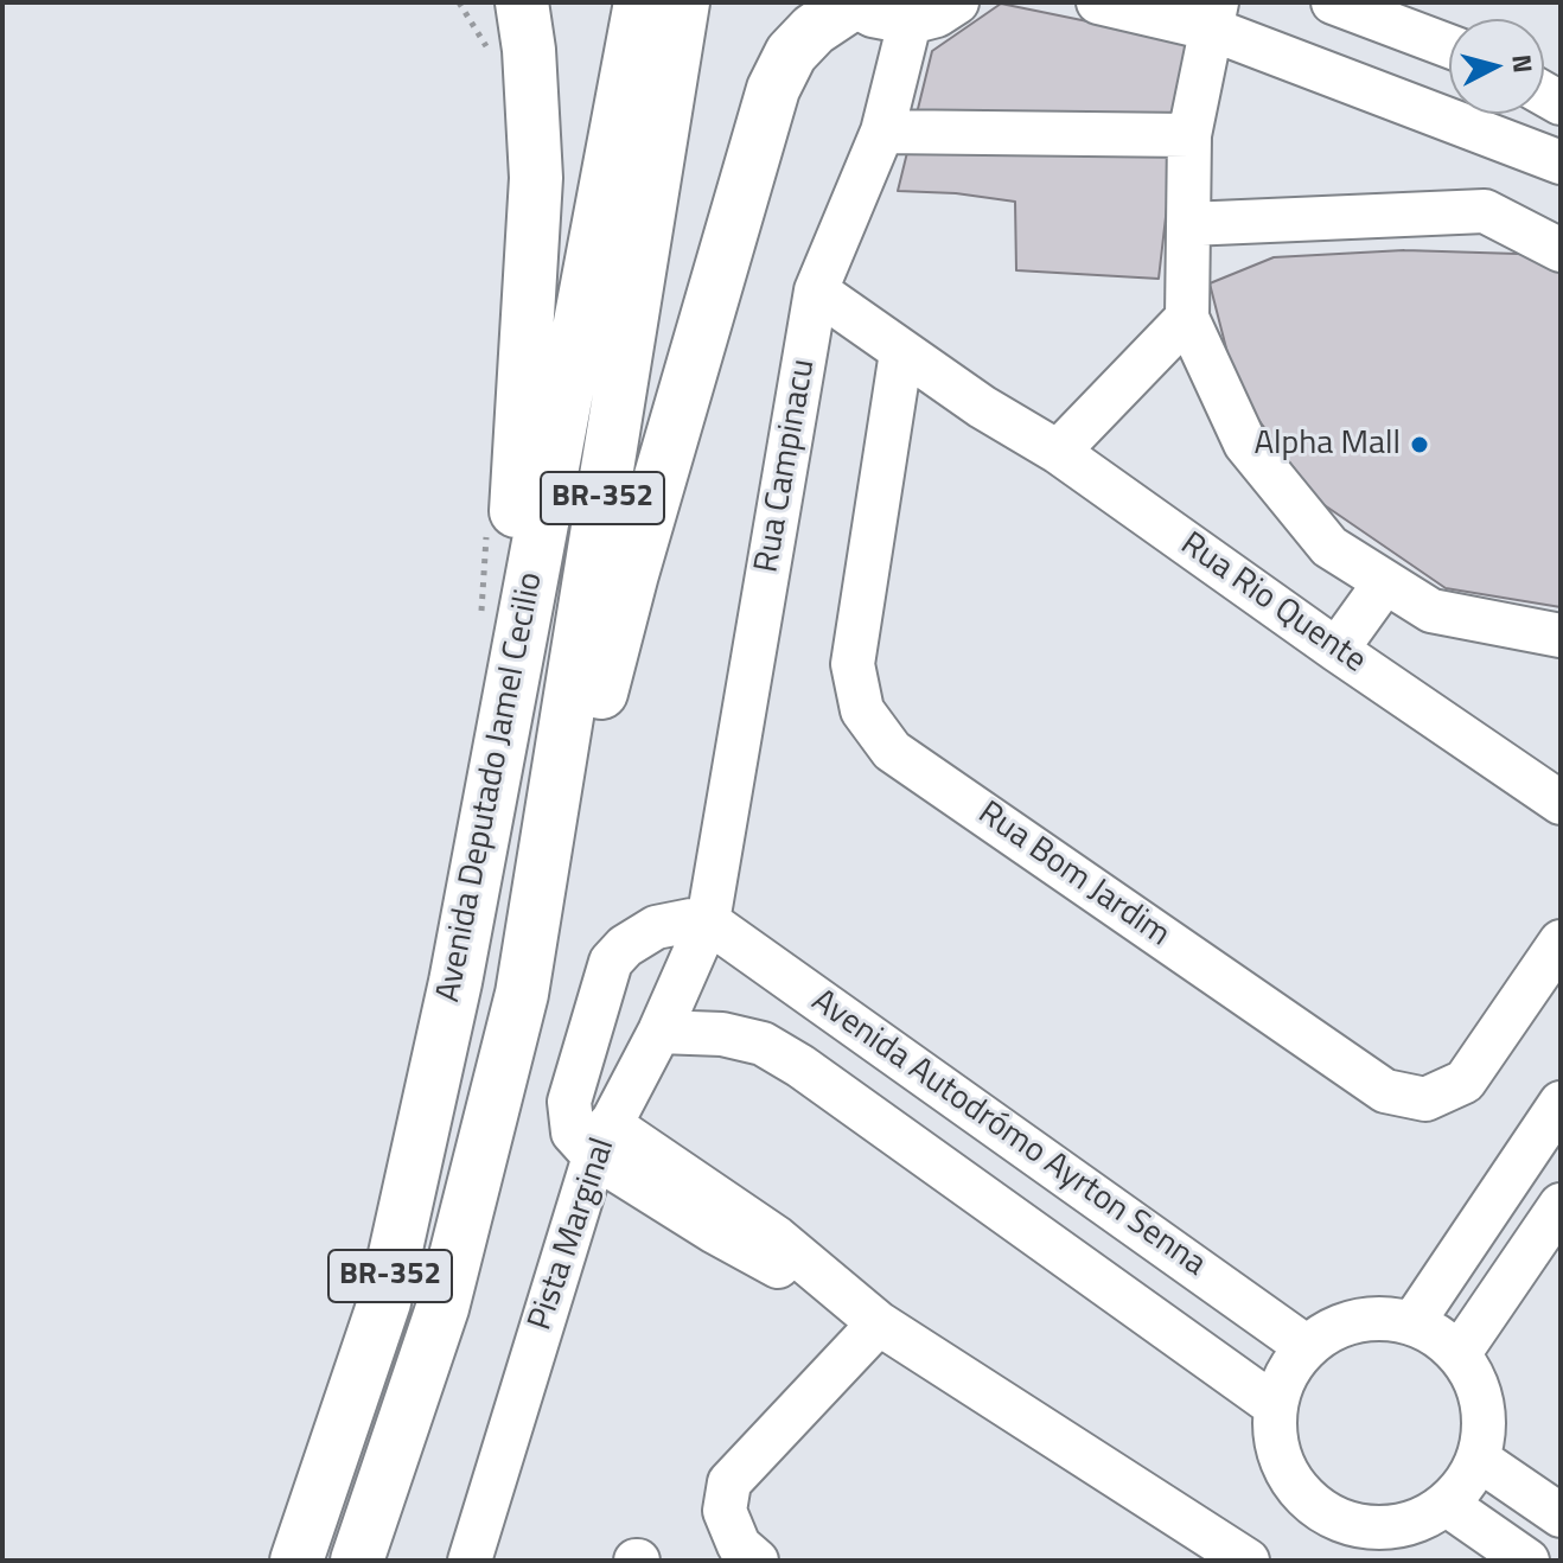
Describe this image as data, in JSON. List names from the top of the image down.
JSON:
{
  "streets": {
    "highway": ["BR-352", "Avenida Deputado Jamel Cecilio"],
    "street": [
      "Rua Campinacu",
      "Rua Rio Quente",
      "Rua Bom Jardim",
      "Avenida Autodrómo Ayrton Senna",
      "Pista Marginal"
    ]
  },
  "crossings": [
    ["Rua Campinacu", "Rua Rio Quente"],
    ["Rua Campinacu", "Avenida Autodrómo Ayrton Senna"],
    ["Rua Campinacu", "Pista Marginal"],
    ["Rua Rio Quente", "Rua Bom Jardim"],
    ["Avenida Autodrómo Ayrton Senna", "Pista Marginal"]
  ],
  "places": ["Alpha Mall"],
  "north": "right"
}
